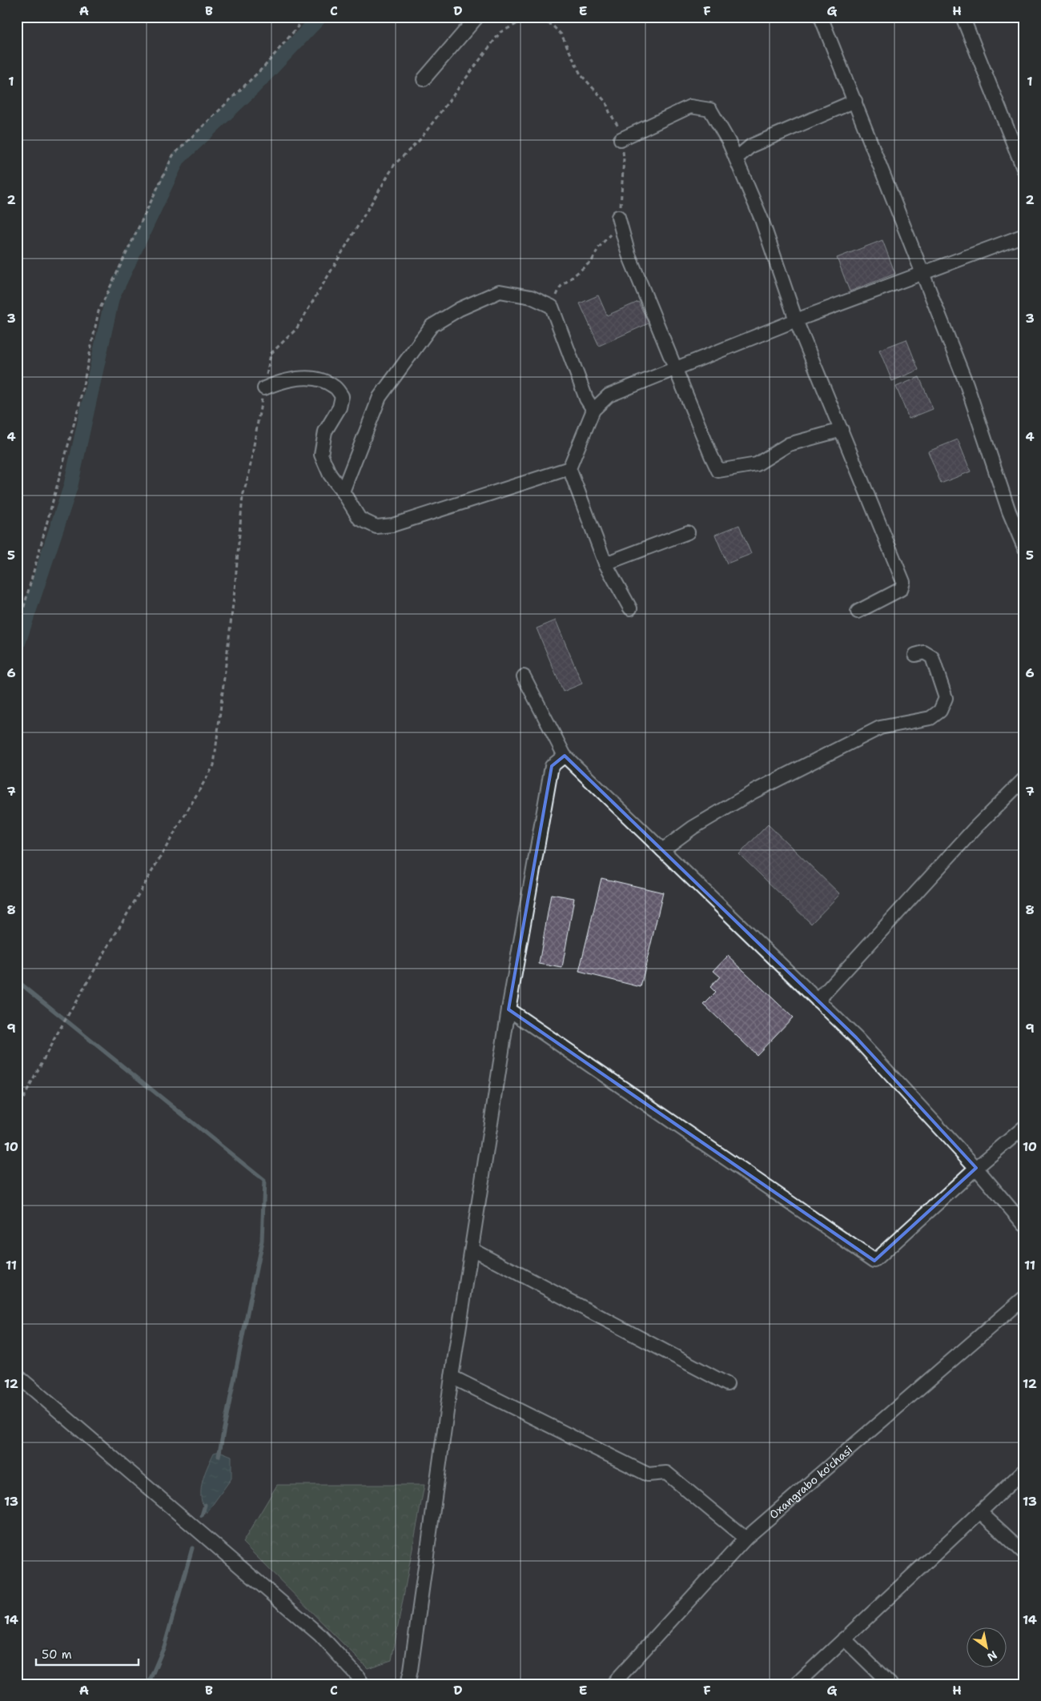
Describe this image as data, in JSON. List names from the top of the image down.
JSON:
{
  "streets": {
    "street": ["Oxangrabo ko'chasi"]
  },
  "scale_bar": "50 m",
  "north": "bottom right",
  "grid": {
    "columns": [
      "A",
      "B",
      "C",
      "D",
      "E",
      "F",
      "G",
      "H"
    ],
    "rows": [
      "1",
      "2",
      "3",
      "4",
      "5",
      "6",
      "7",
      "8",
      "9",
      "10",
      "11",
      "12",
      "13",
      "14"
    ]
  }
}
